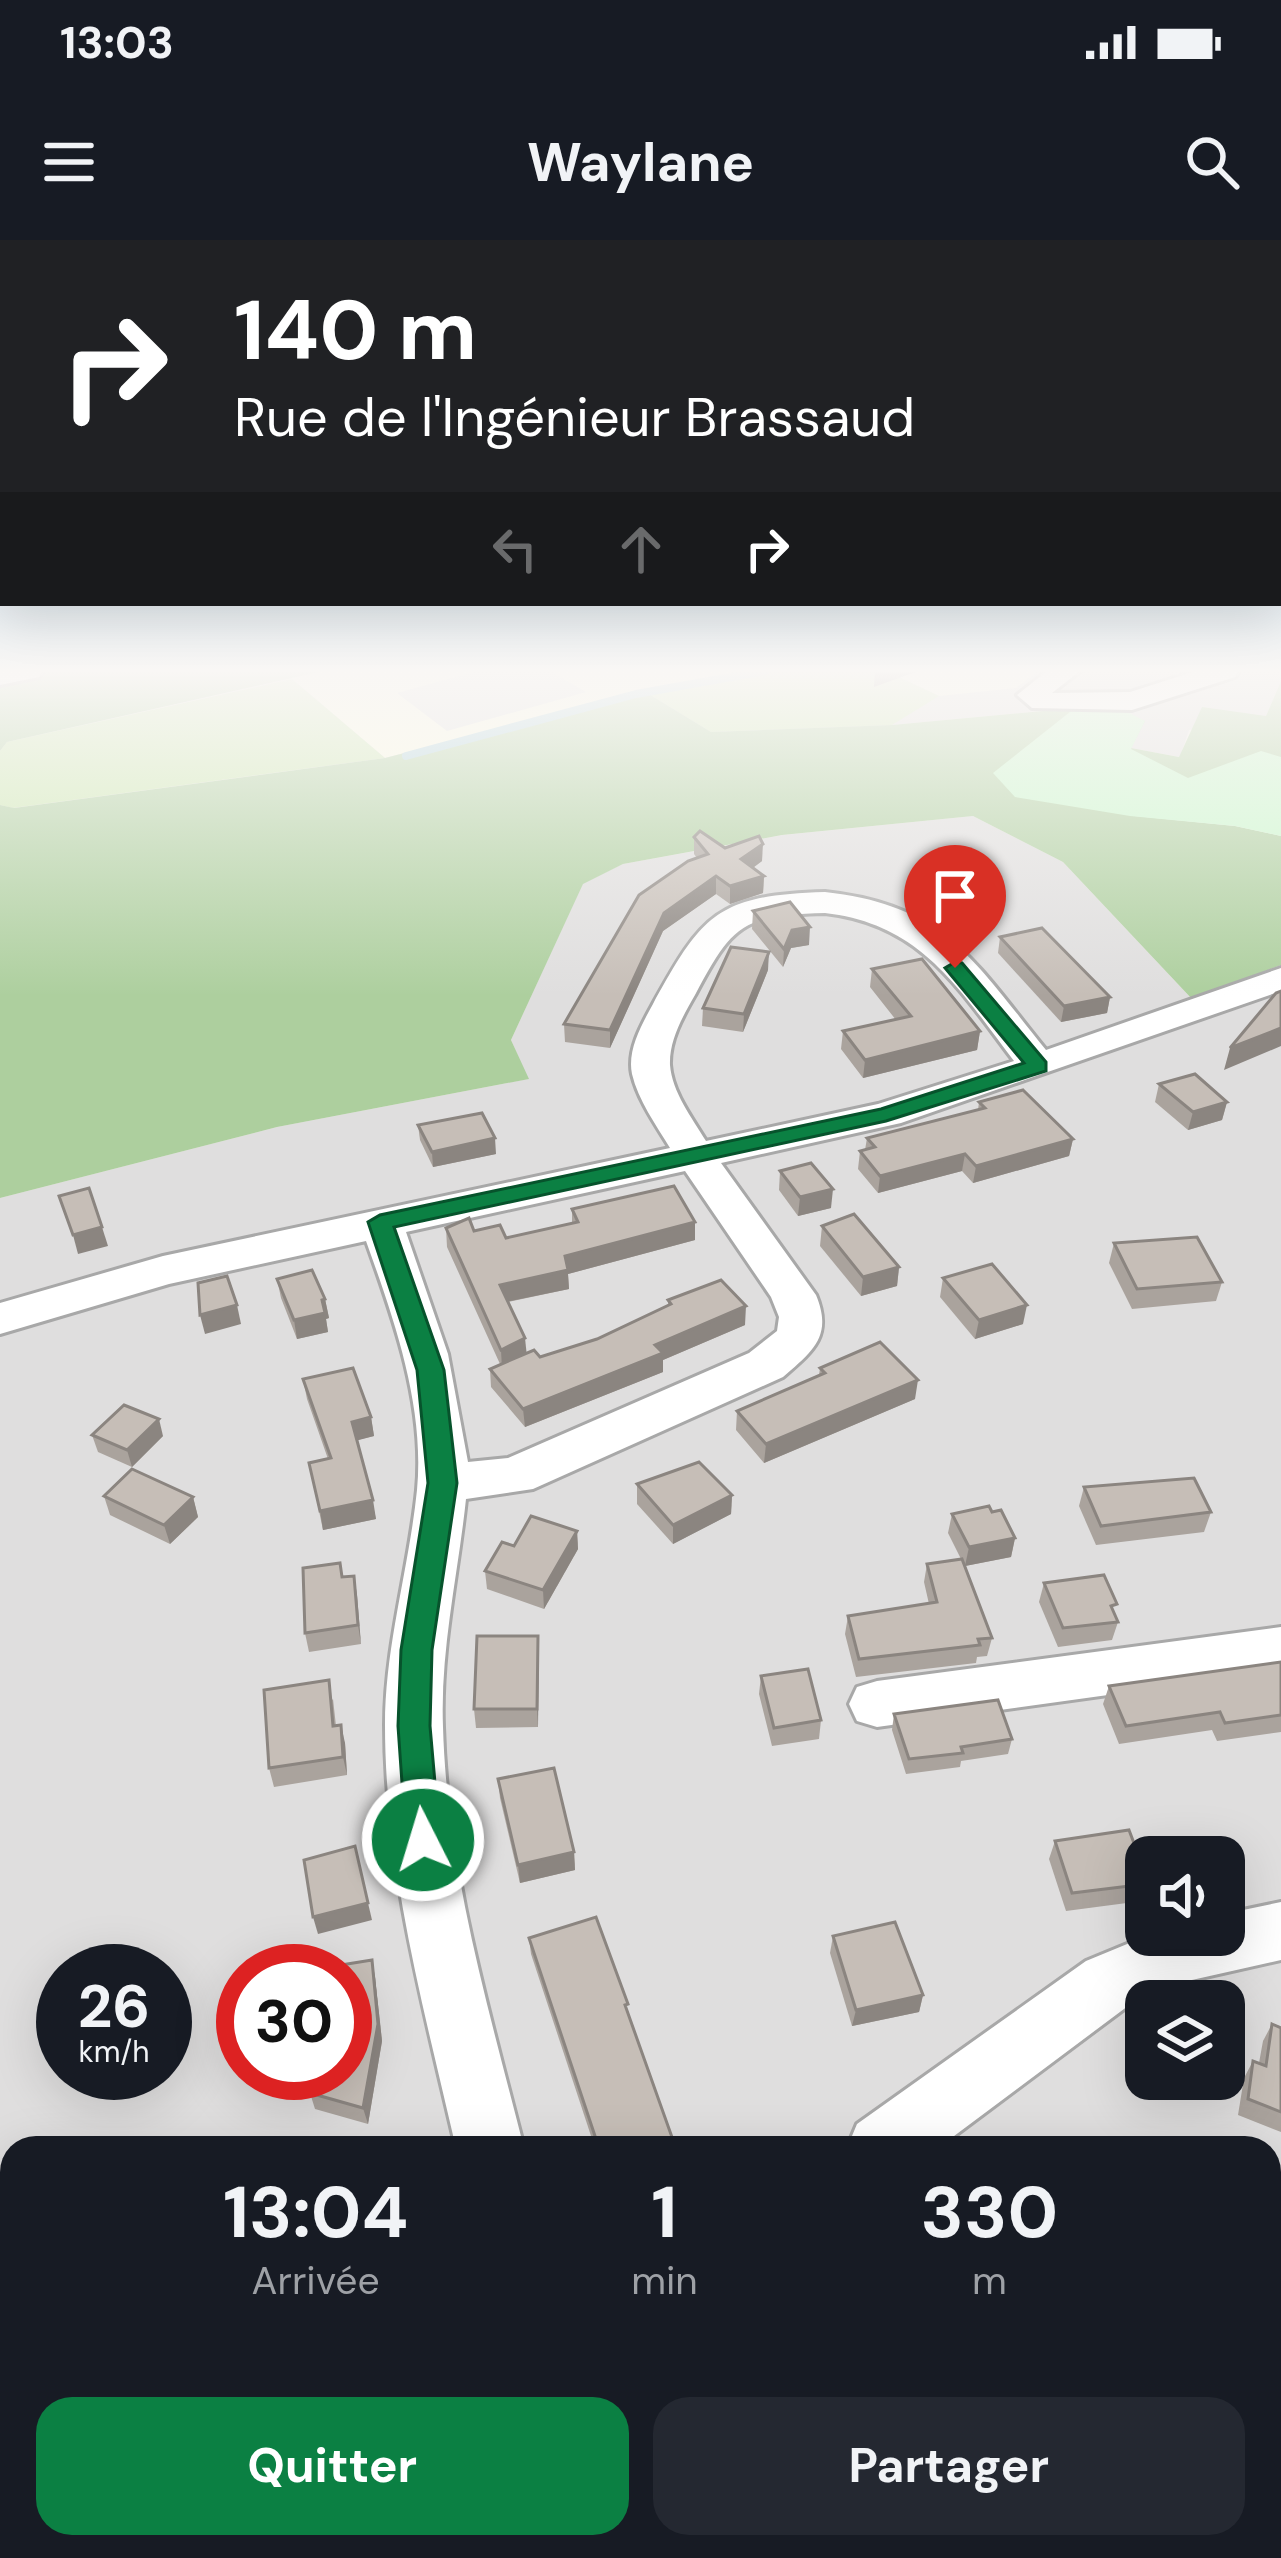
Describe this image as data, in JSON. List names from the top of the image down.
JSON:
{
  "page": {
    "status": "13:03",
    "header": "Waylane",
    "turn": ["140 m", "Rue de l'Ingénieur Brassaud"],
    "speed": "26 km/h",
    "limit": "30",
    "eta": [
      "13:04",
      "Arrivée",
      "1",
      "min",
      "330",
      "m"
    ],
    "buttons": ["Quitter", "Partager"]
  }
}
